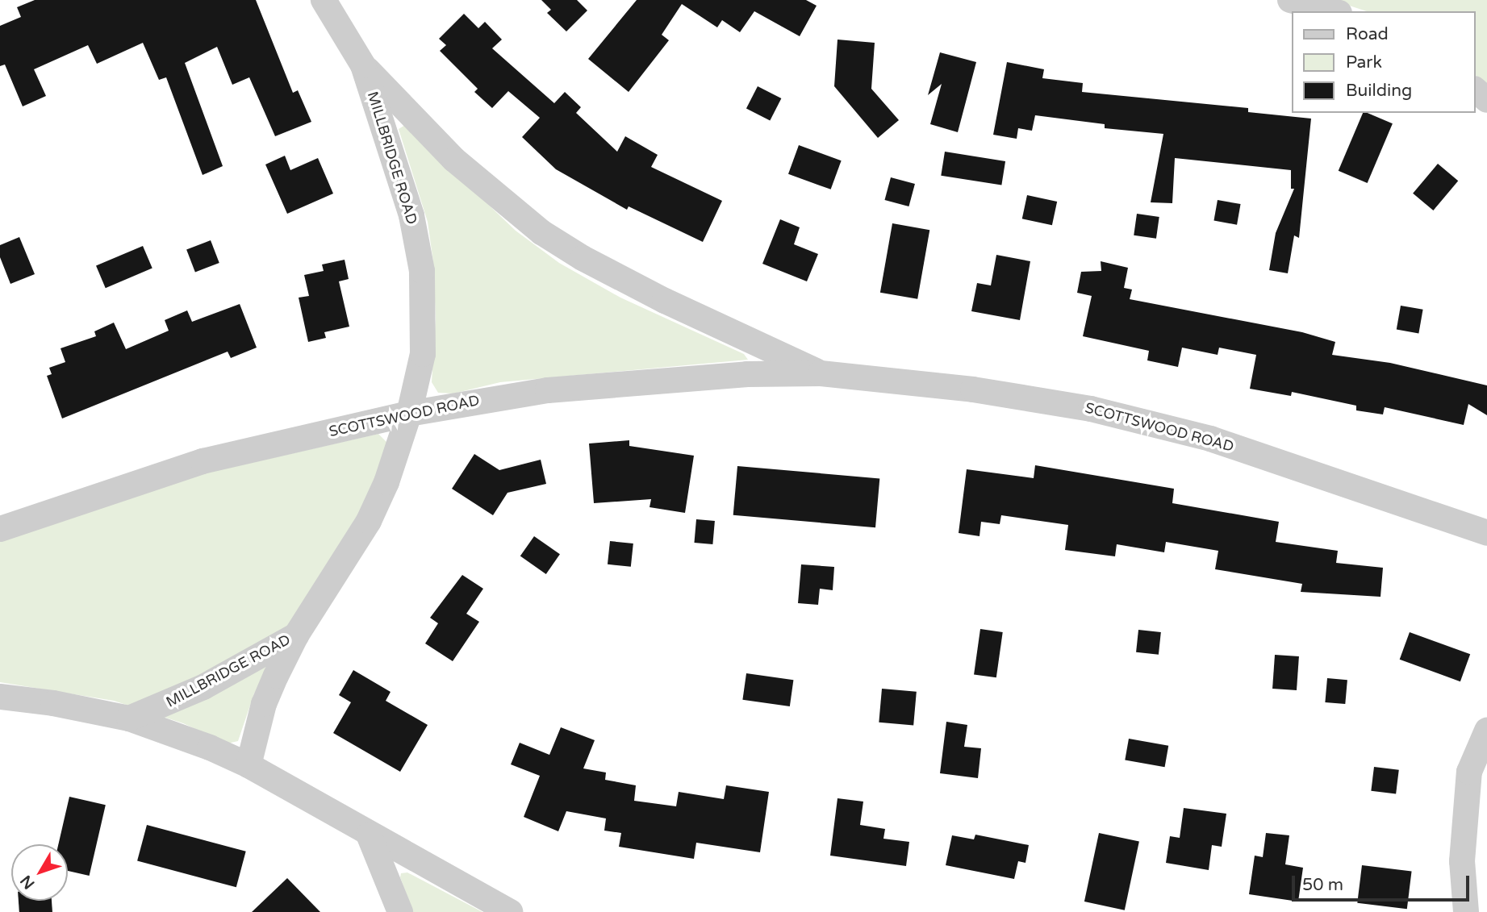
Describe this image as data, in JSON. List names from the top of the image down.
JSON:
{
  "streets": {
    "street": ["MILLBRIDGE ROAD", "SCOTTSWOOD ROAD"]
  },
  "crossings": [
    ["MILLBRIDGE ROAD", "SCOTTSWOOD ROAD"]
  ],
  "legend": ["Road", "Park", "Building"],
  "scale_bar": "50 m",
  "north": "bottom left"
}
